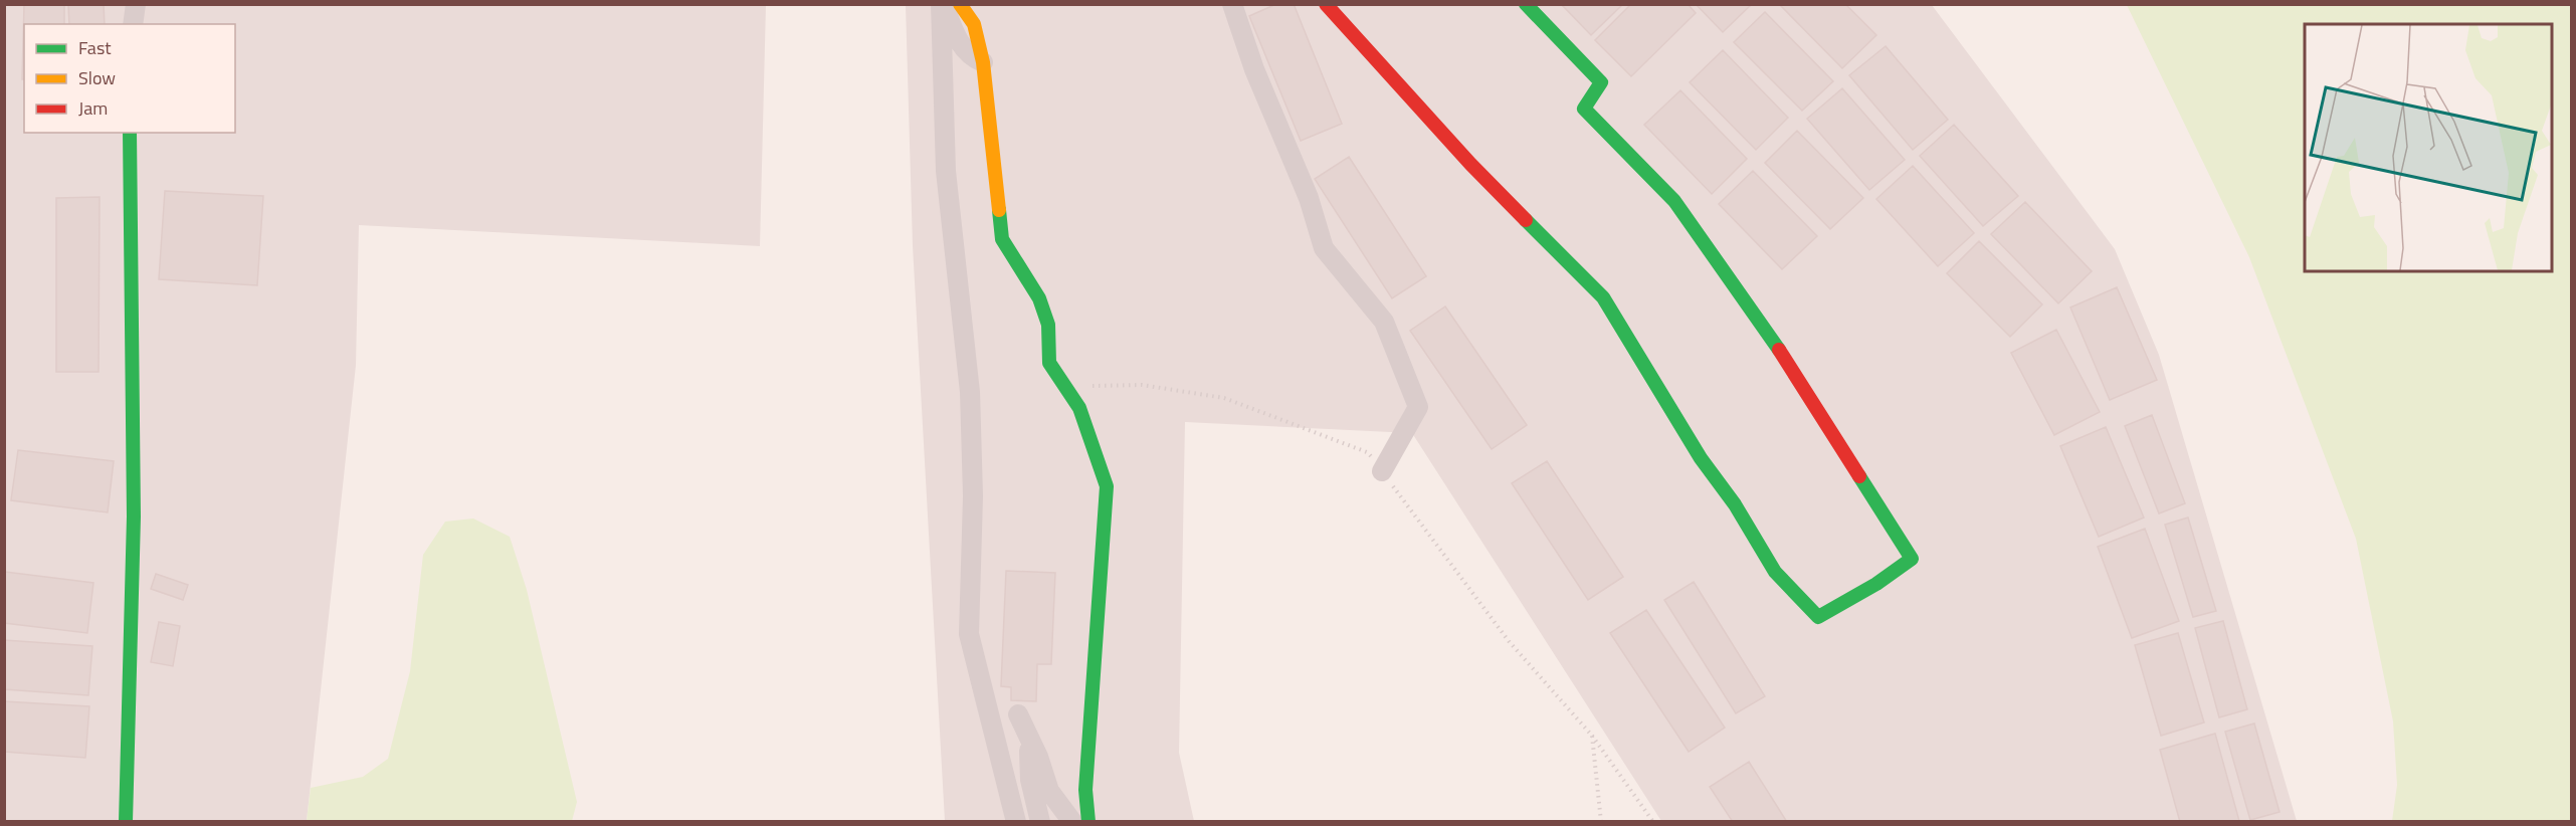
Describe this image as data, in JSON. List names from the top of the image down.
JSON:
{
  "legend": ["Fast", "Slow", "Jam"]
}
